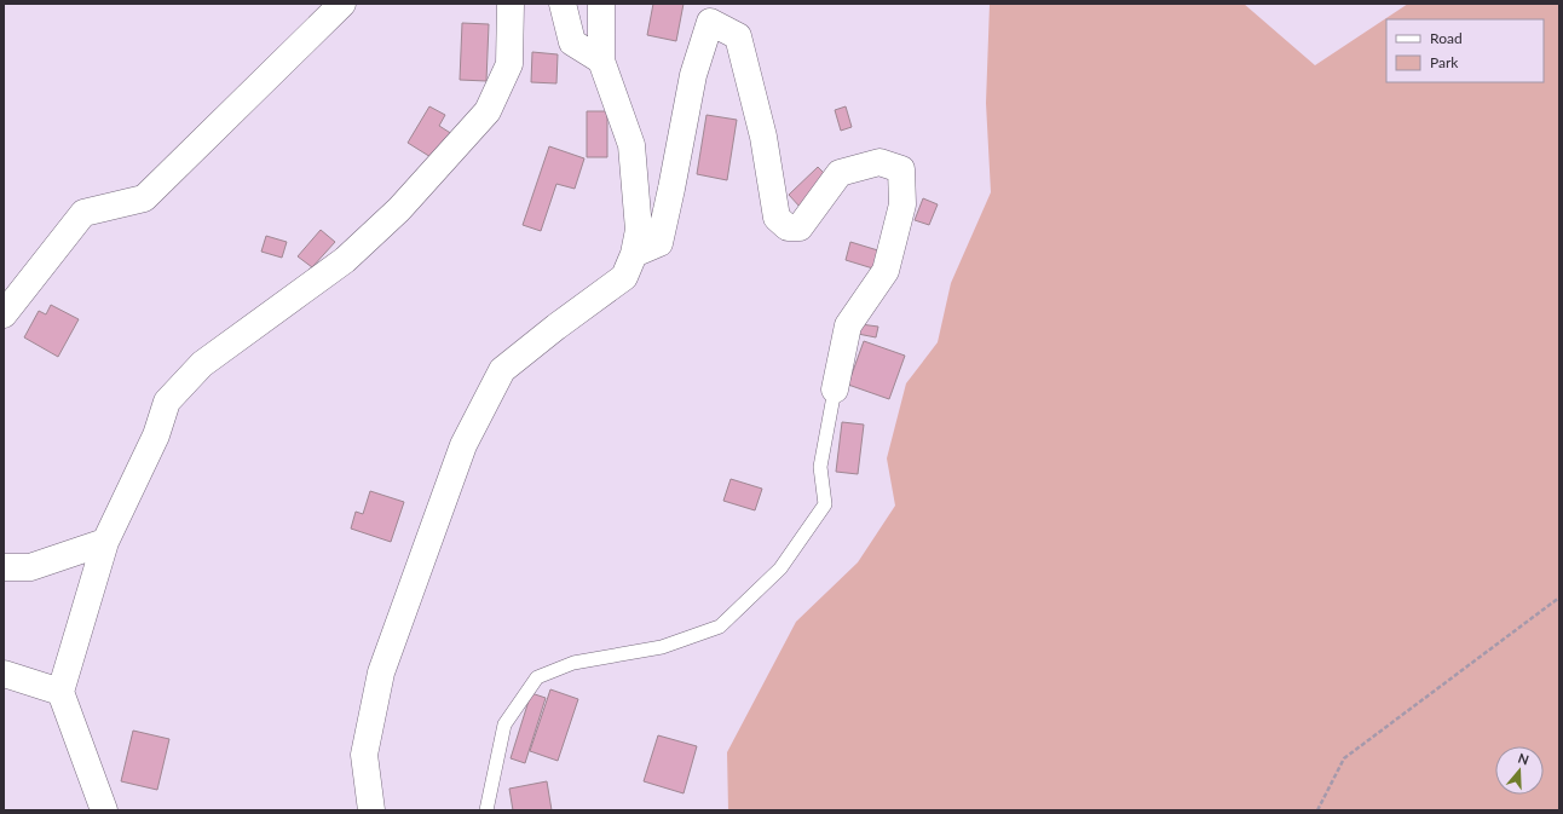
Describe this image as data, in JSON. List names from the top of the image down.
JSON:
{
  "legend": ["Road", "Park"],
  "north": "top"
}
